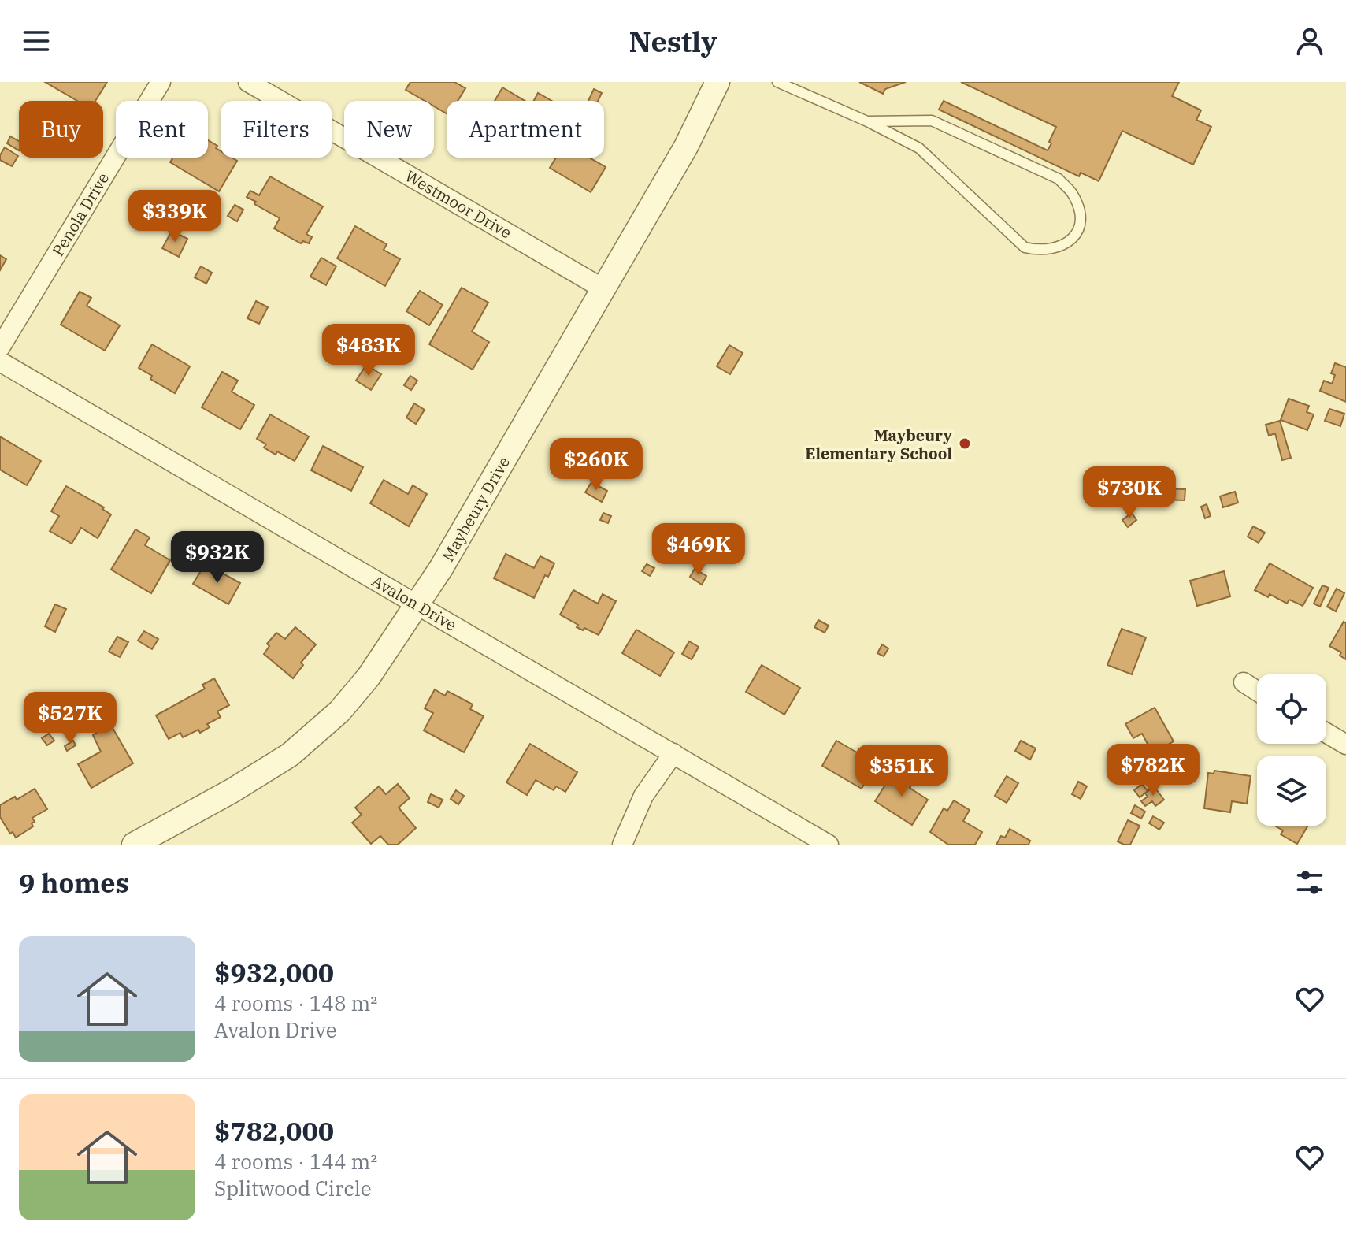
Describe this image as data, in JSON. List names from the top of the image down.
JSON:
{
  "streets": {
    "street": [
      "Westmoor Drive",
      "Penola Drive",
      "Maybeury Drive",
      "Avalon Drive"
    ]
  },
  "crossings": [
    ["Westmoor Drive", "Maybeury Drive"],
    ["Maybeury Drive", "Avalon Drive"]
  ],
  "places": ["Maybeury Elementary School"],
  "page": {
    "header": "Nestly",
    "chip": [
      "Buy",
      "Rent",
      "Filters",
      "New",
      "Apartment"
    ],
    "price": [
      "$339K",
      "$483K",
      "$260K",
      "$730K",
      "$469K",
      "$932K",
      "$527K",
      "$782K",
      "$351K"
    ],
    "heading": "9 homes",
    "list": [
      {
        "name": "$932,000",
        "note": "4 rooms · 148 m² · Avalon Drive"
      },
      {
        "name": "$782,000",
        "note": "4 rooms · 144 m² · Splitwood Circle"
      }
    ]
  }
}
